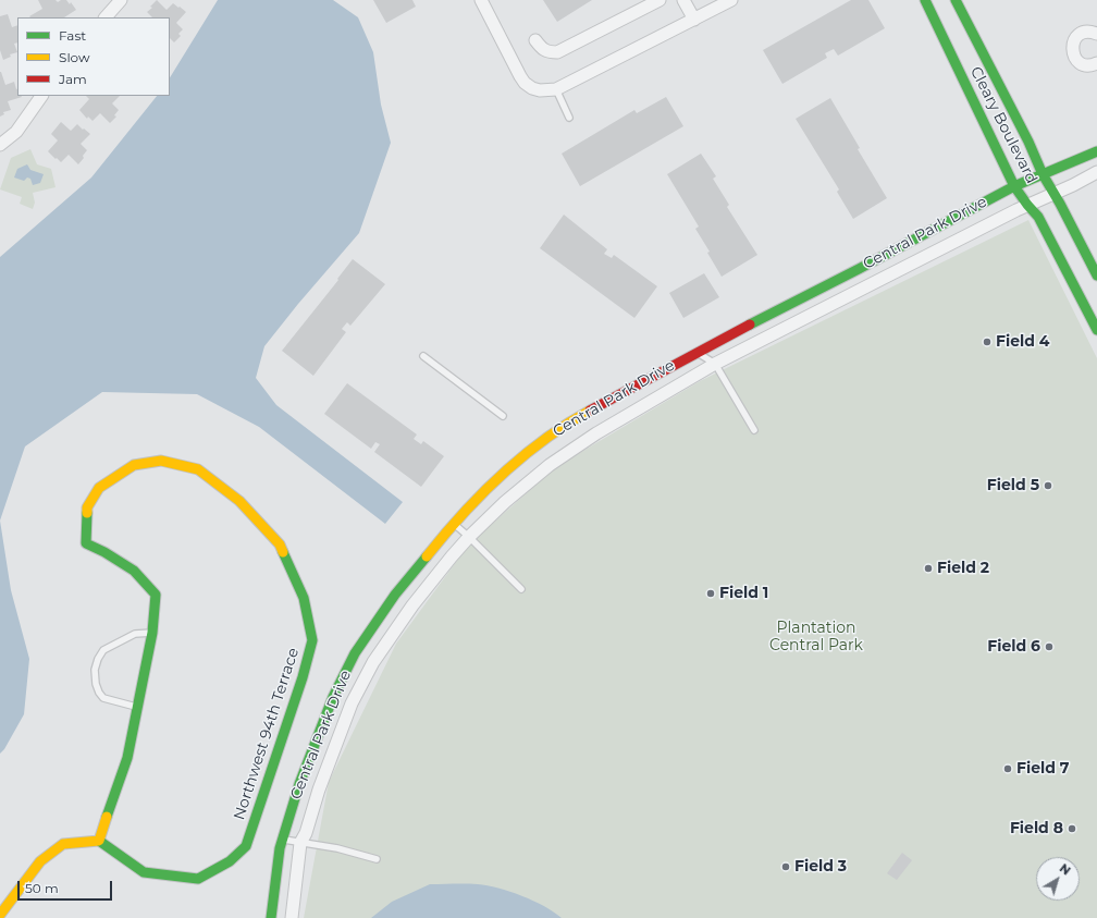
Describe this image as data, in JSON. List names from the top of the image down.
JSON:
{
  "streets": {
    "street": ["Cleary Boulevard", "Central Park Drive", "Northwest 94th Terrace"]
  },
  "crossings": [
    ["Cleary Boulevard", "Central Park Drive"]
  ],
  "parks": ["Plantation Central Park"],
  "places": [
    "Field 4",
    "Field 5",
    "Field 2",
    "Field 1",
    "Field 6",
    "Field 7",
    "Field 8",
    "Field 3"
  ],
  "legend": ["Fast", "Slow", "Jam"],
  "scale_bar": "50 m",
  "north": "top right"
}
